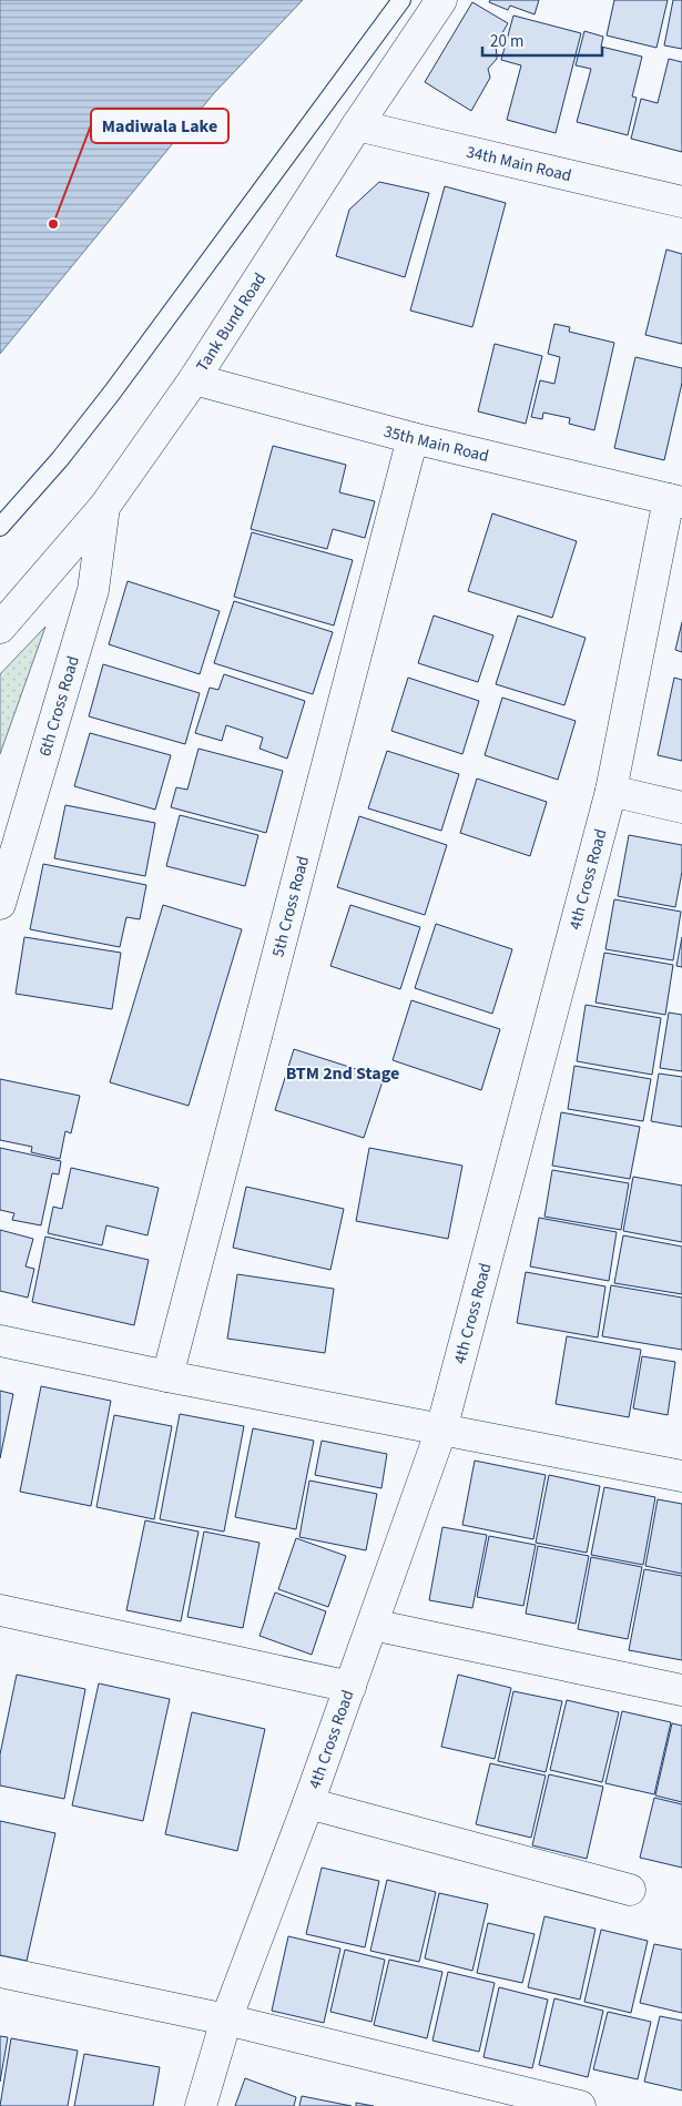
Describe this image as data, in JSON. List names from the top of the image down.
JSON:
{
  "streets": {
    "street": [
      "34th Main Road",
      "Tank Bund Road",
      "35th Main Road",
      "6th Cross Road",
      "4th Cross Road",
      "5th Cross Road"
    ]
  },
  "crossings": [
    ["34th Main Road", "Tank Bund Road"],
    ["Tank Bund Road", "35th Main Road"],
    ["Tank Bund Road", "6th Cross Road"],
    ["35th Main Road", "4th Cross Road"],
    ["35th Main Road", "5th Cross Road"]
  ],
  "districts": ["BTM 2nd Stage"],
  "places": ["Madiwala Lake"],
  "scale_bar": "20 m"
}
